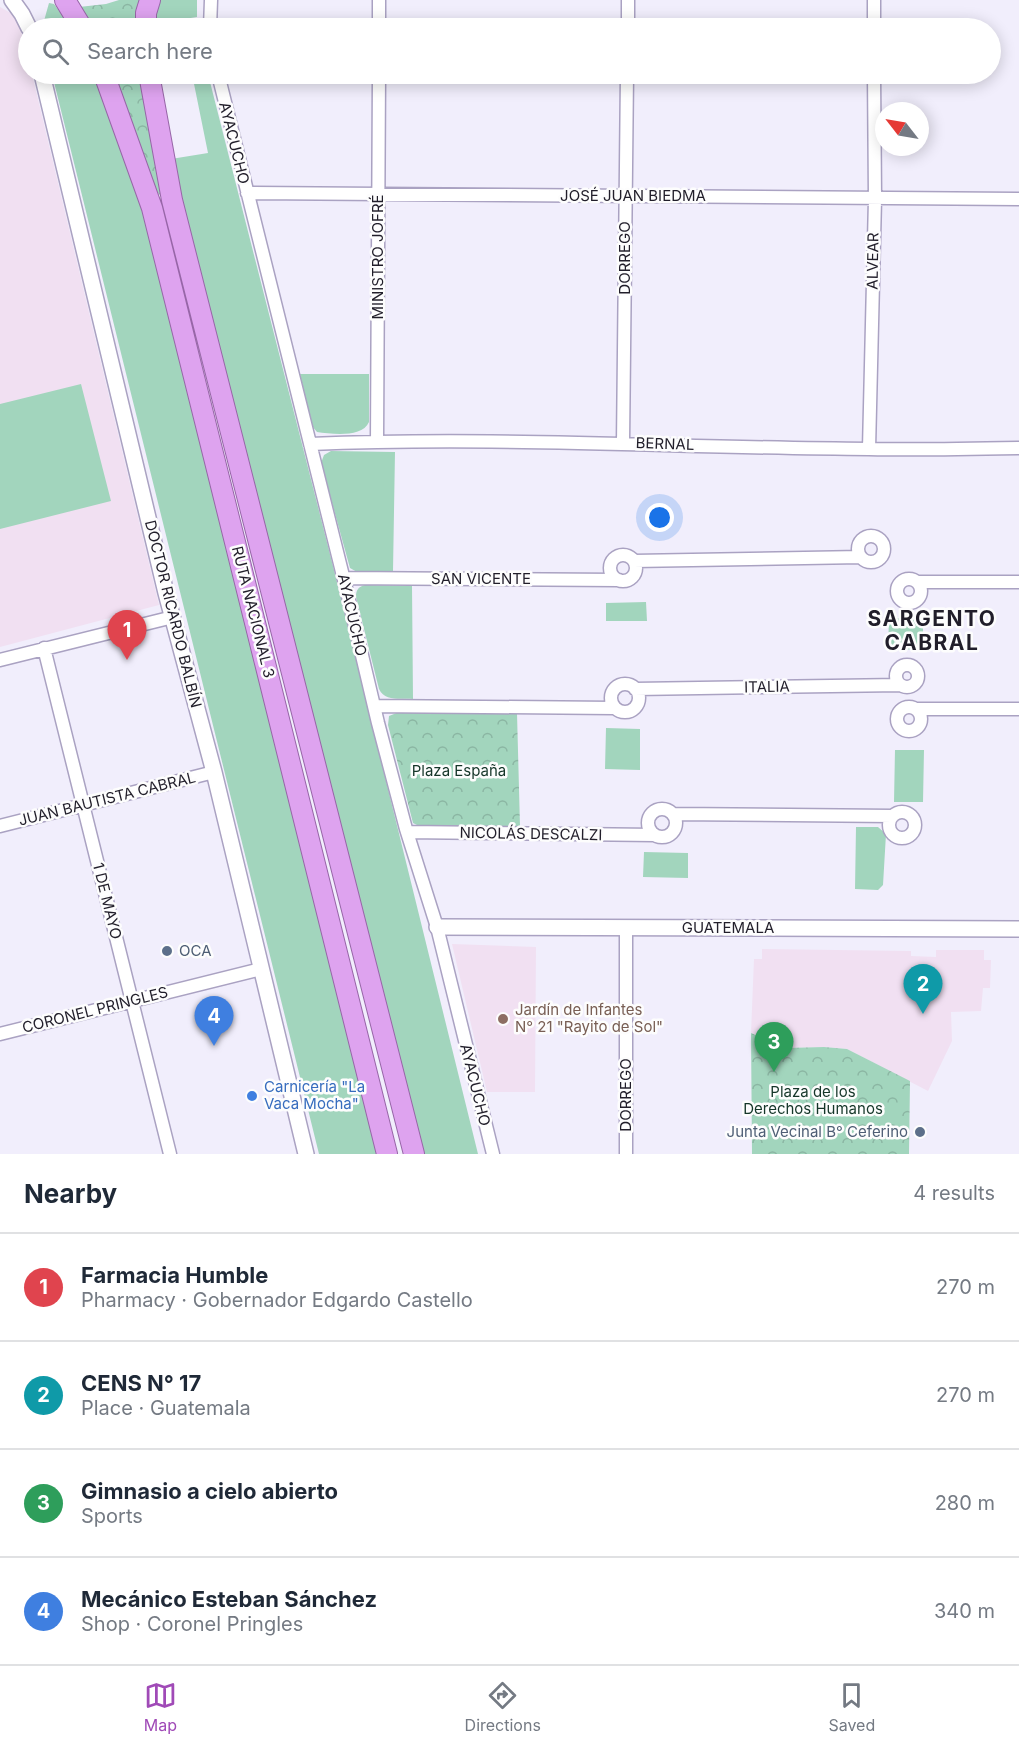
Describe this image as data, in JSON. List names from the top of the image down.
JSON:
{
  "streets": {
    "highway": ["RUTA NACIONAL 3"],
    "street": [
      "AYACUCHO",
      "JOSÉ JUAN BIEDMA",
      "MINISTRO JOFRÉ",
      "DORREGO",
      "ALVEAR",
      "BERNAL",
      "SAN VICENTE",
      "DOCTOR RICARDO BALBÍN",
      "ITALIA",
      "JUAN BAUTISTA CABRAL",
      "NICOLÁS DESCALZI",
      "1 DE MAYO",
      "GUATEMALA",
      "CORONEL PRINGLES"
    ]
  },
  "crossings": [
    ["AYACUCHO", "JOSÉ JUAN BIEDMA"],
    ["AYACUCHO", "BERNAL"],
    ["AYACUCHO", "SAN VICENTE"],
    ["AYACUCHO", "NICOLÁS DESCALZI"],
    ["AYACUCHO", "GUATEMALA"],
    ["JOSÉ JUAN BIEDMA", "MINISTRO JOFRÉ"],
    ["JOSÉ JUAN BIEDMA", "DORREGO"],
    ["JOSÉ JUAN BIEDMA", "ALVEAR"],
    ["MINISTRO JOFRÉ", "BERNAL"],
    ["DORREGO", "BERNAL"],
    ["DORREGO", "GUATEMALA"],
    ["ALVEAR", "BERNAL"],
    ["DOCTOR RICARDO BALBÍN", "JUAN BAUTISTA CABRAL"],
    ["DOCTOR RICARDO BALBÍN", "CORONEL PRINGLES"],
    ["JUAN BAUTISTA CABRAL", "1 DE MAYO"],
    ["1 DE MAYO", "CORONEL PRINGLES"]
  ],
  "districts": ["SARGENTO CABRAL"],
  "parks": ["Plaza España", "Plaza de los Derechos Humanos"],
  "places": [
    "OCA",
    "Jardín de Infantes N° 21 \"Rayito de Sol\"",
    "Carnicería \"La Vaca Mocha\"",
    "Junta Vecinal B° Ceferino"
  ],
  "north": "top left",
  "page": {
    "search": "Search here",
    "pins": [
      "1",
      "2",
      "4",
      "3"
    ],
    "heading": ["Nearby", "4 results"],
    "list": [
      {
        "mark": "1",
        "name": "Farmacia Humble",
        "note": "Pharmacy · Gobernador Edgardo Castello",
        "value": "270 m"
      },
      {
        "mark": "2",
        "name": "CENS N° 17",
        "note": "Place · Guatemala",
        "value": "270 m"
      },
      {
        "mark": "3",
        "name": "Gimnasio a cielo abierto",
        "note": "Sports",
        "value": "280 m"
      },
      {
        "mark": "4",
        "name": "Mecánico Esteban Sánchez",
        "note": "Shop · Coronel Pringles",
        "value": "340 m"
      }
    ],
    "nav": ["Map", "Directions", "Saved"]
  }
}
